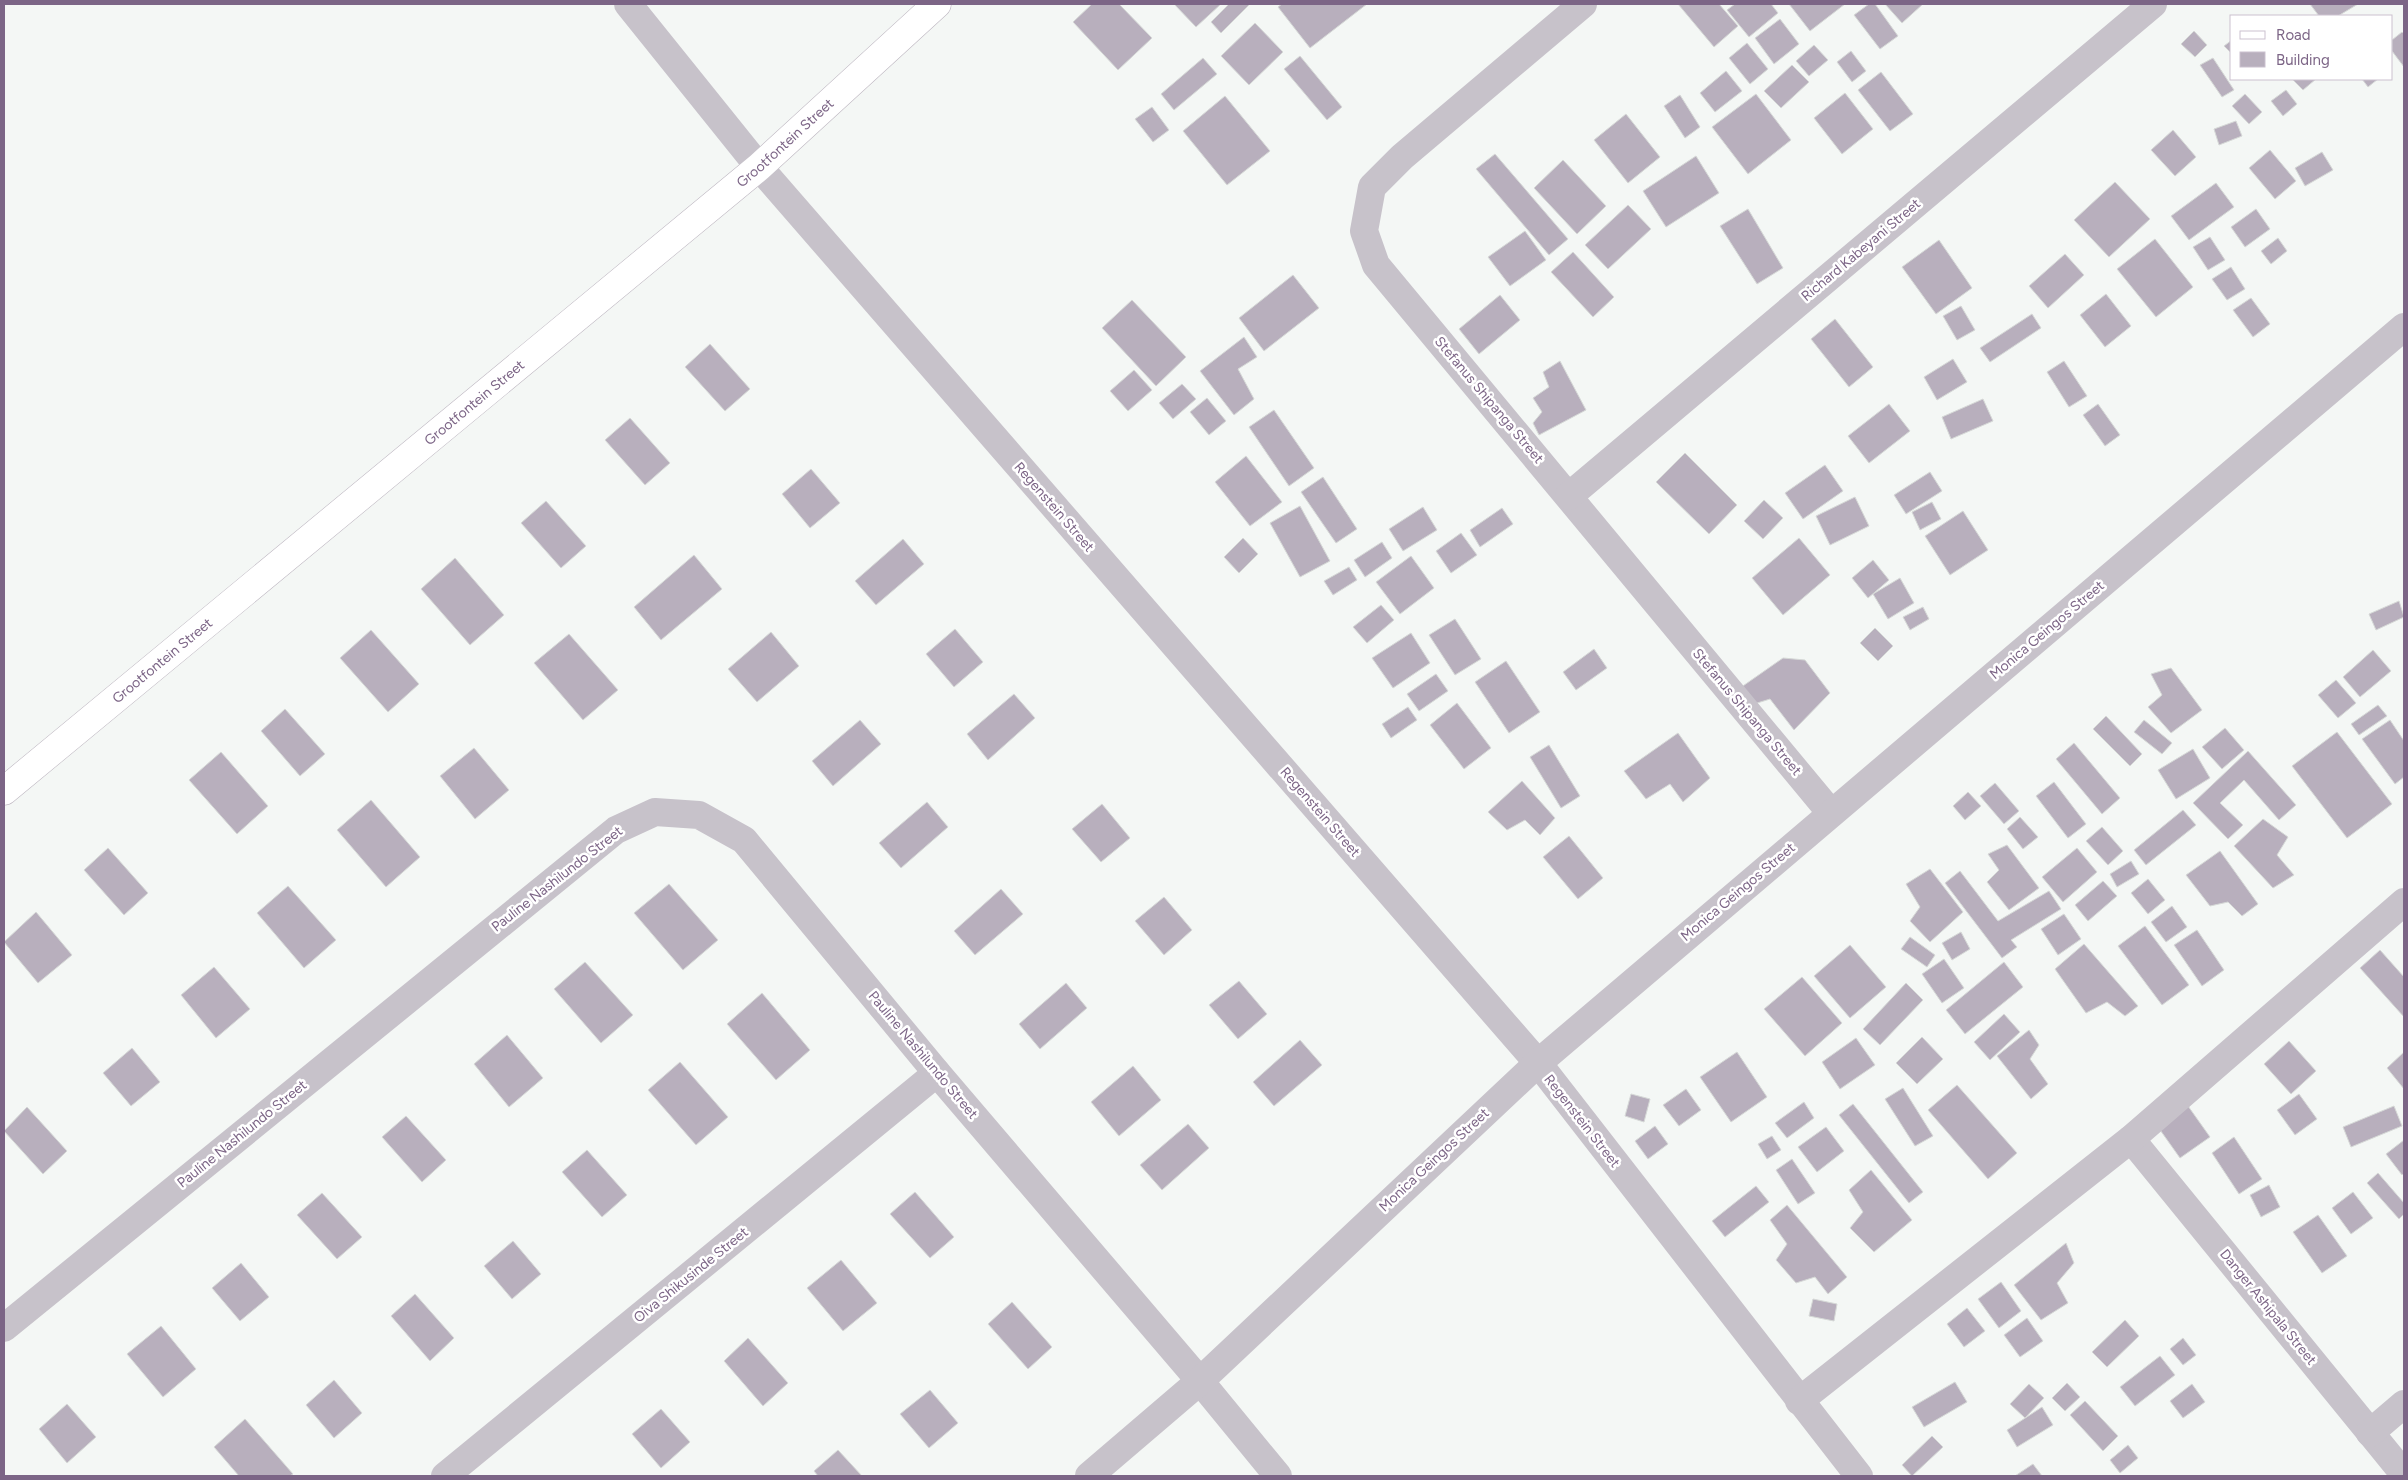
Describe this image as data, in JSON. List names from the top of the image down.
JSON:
{
  "streets": {
    "street": [
      "Grootfontein Street",
      "Richard Kabeyani Street",
      "Stefanus Shipanga Street",
      "Regenstein Street",
      "Monica Geingos Street",
      "Pauline Nashilundo Street",
      "Oiva Shikusinde Street",
      "Danger Ashipala Street"
    ]
  },
  "crossings": [
    ["Grootfontein Street", "Regenstein Street"],
    ["Richard Kabeyani Street", "Stefanus Shipanga Street"],
    ["Stefanus Shipanga Street", "Monica Geingos Street"],
    ["Regenstein Street", "Monica Geingos Street"],
    ["Monica Geingos Street", "Pauline Nashilundo Street"],
    ["Pauline Nashilundo Street", "Oiva Shikusinde Street"]
  ],
  "legend": ["Road", "Building"]
}
